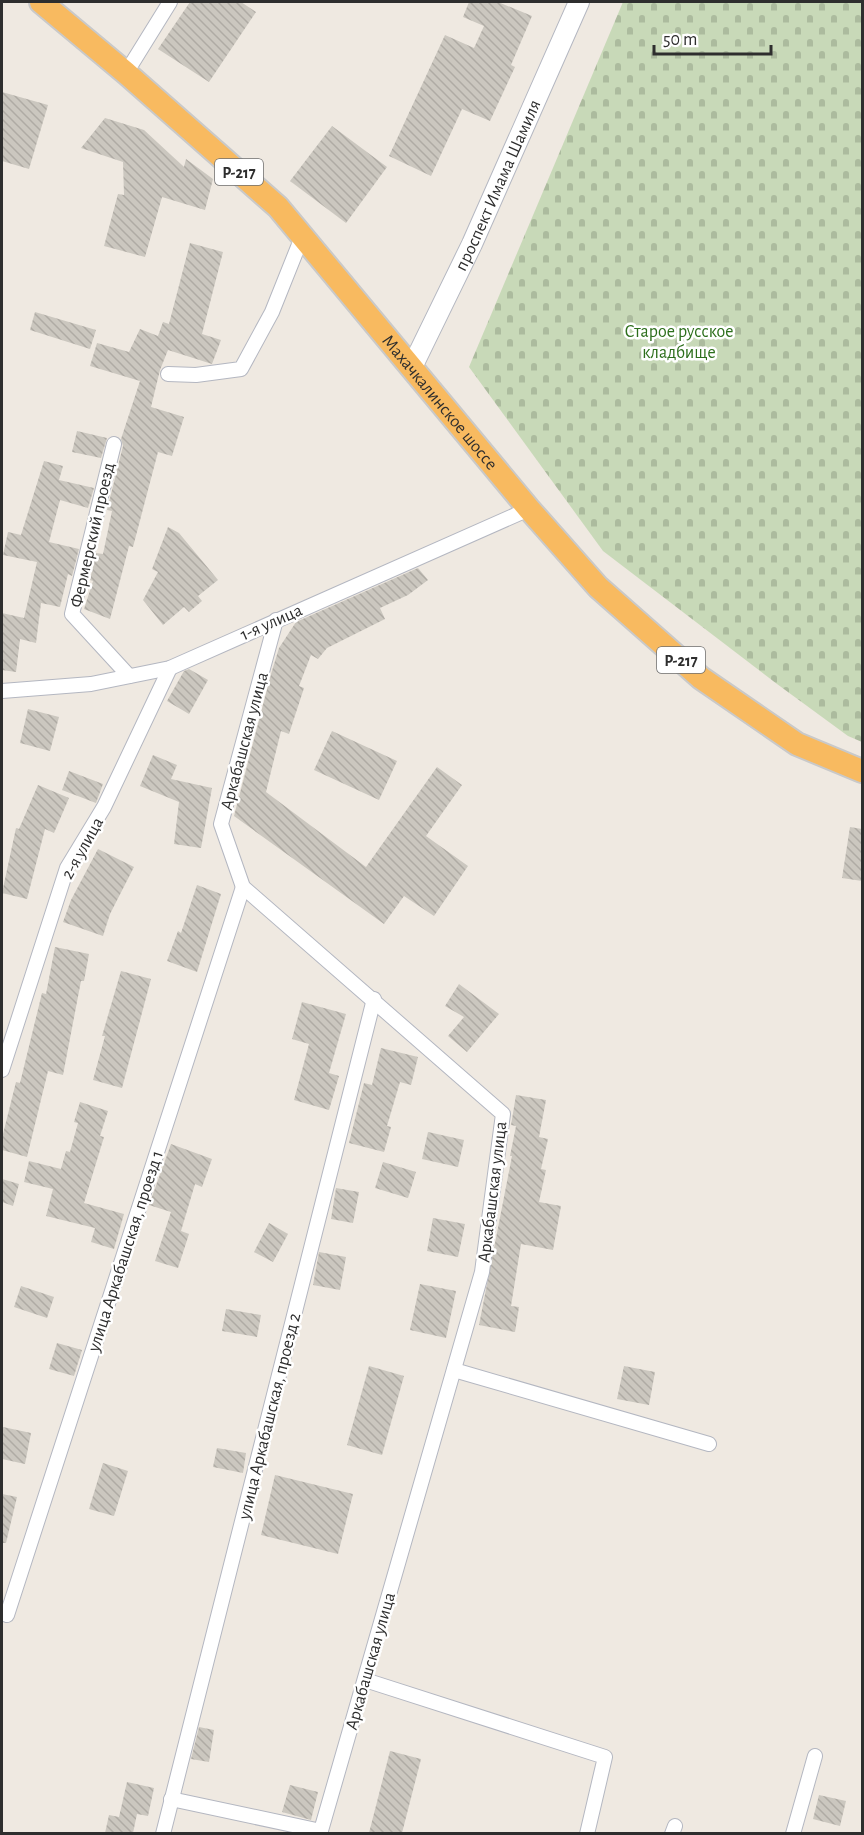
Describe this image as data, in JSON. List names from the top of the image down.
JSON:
{
  "streets": {
    "highway": ["Р-217", "Махачкалинское шоссе"],
    "main road": ["проспект Имама Шамиля"],
    "street": [
      "Фермерский проезд",
      "1-я улица",
      "Аркабашская улица",
      "2-я улица",
      "улица Аркабашская, проезд 1",
      "улица Аркабашская, проезд 2"
    ]
  },
  "crossings": [
    ["проспект Имама Шамиля", "Махачкалинское шоссе"],
    ["Махачкалинское шоссе", "1-я улица"],
    ["Фермерский проезд", "1-я улица"],
    ["1-я улица", "Аркабашская улица"],
    ["1-я улица", "2-я улица"],
    ["Аркабашская улица", "улица Аркабашская, проезд 1"],
    ["Аркабашская улица", "улица Аркабашская, проезд 2"]
  ],
  "parks": ["Старое русское кладбище"],
  "scale_bar": "50 m"
}
